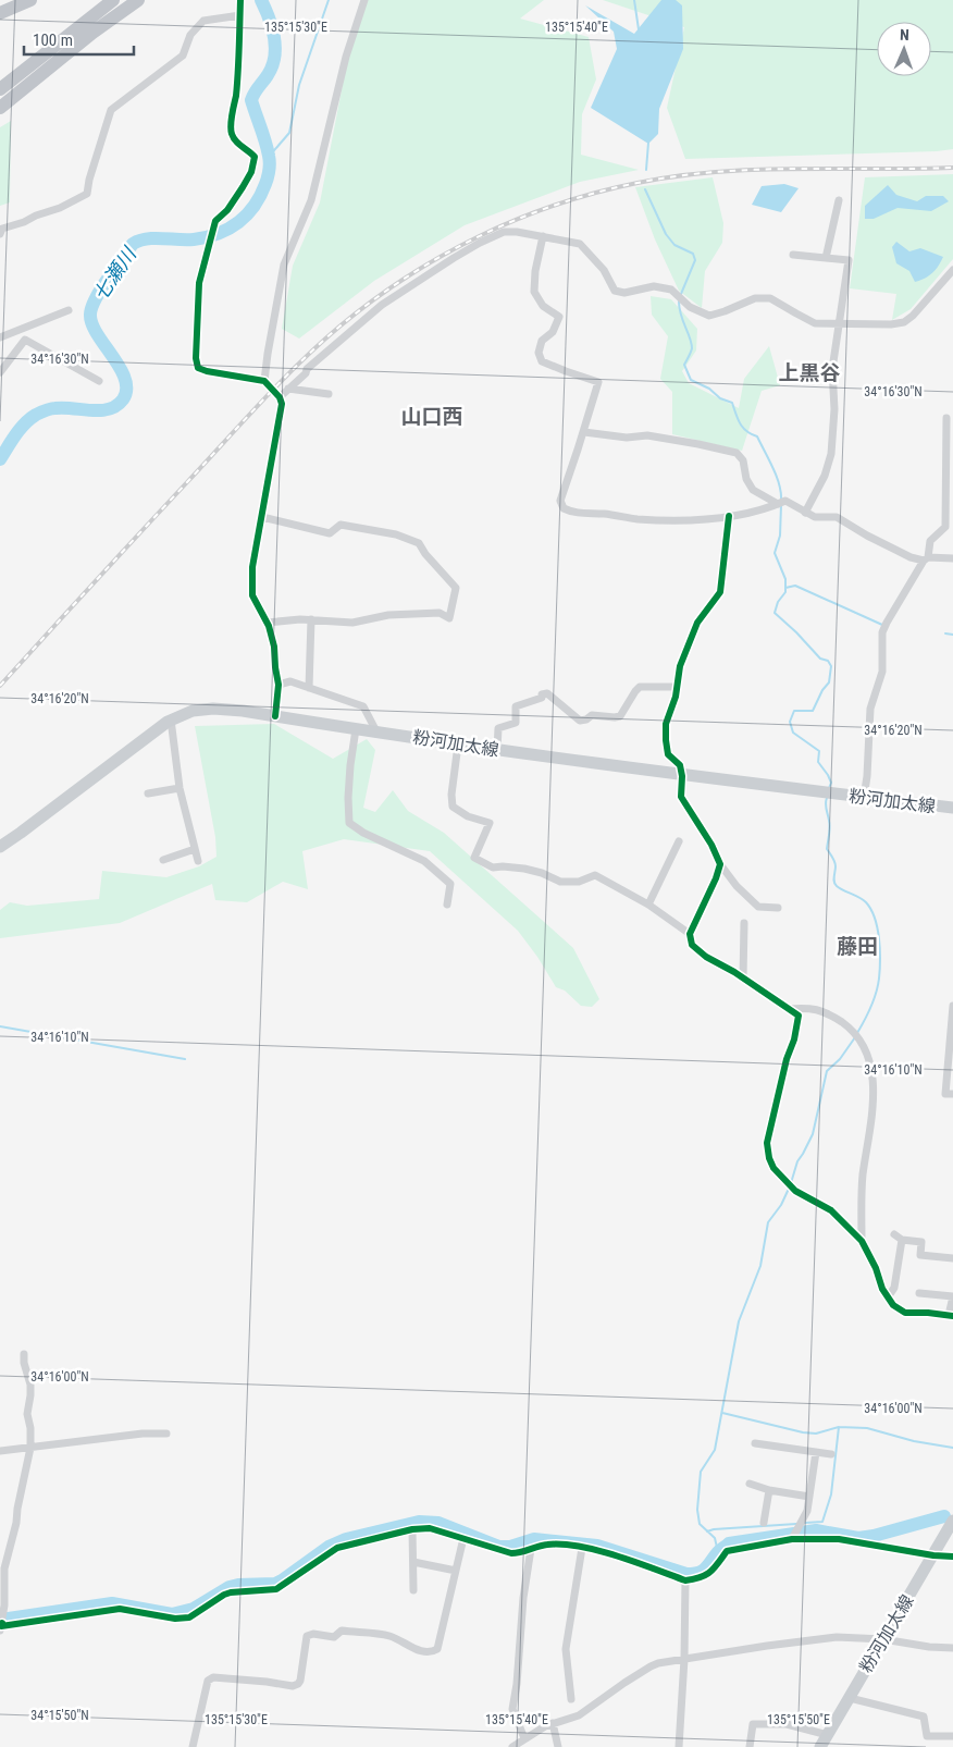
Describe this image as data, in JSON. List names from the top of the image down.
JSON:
{
  "streets": {
    "main road": ["粉河加太線"]
  },
  "districts": ["上黒谷", "山口西", "藤田"],
  "water": ["七瀬川"],
  "scale_bar": "100 m",
  "north": "top",
  "coordinates": [
    "135°15'30\"E",
    "135°15'40\"E",
    "34°16'30\"N",
    "34°16'20\"N",
    "34°16'10\"N",
    "34°16'00\"N",
    "34°15'50\"N",
    "135°15'50\"E"
  ]
}
